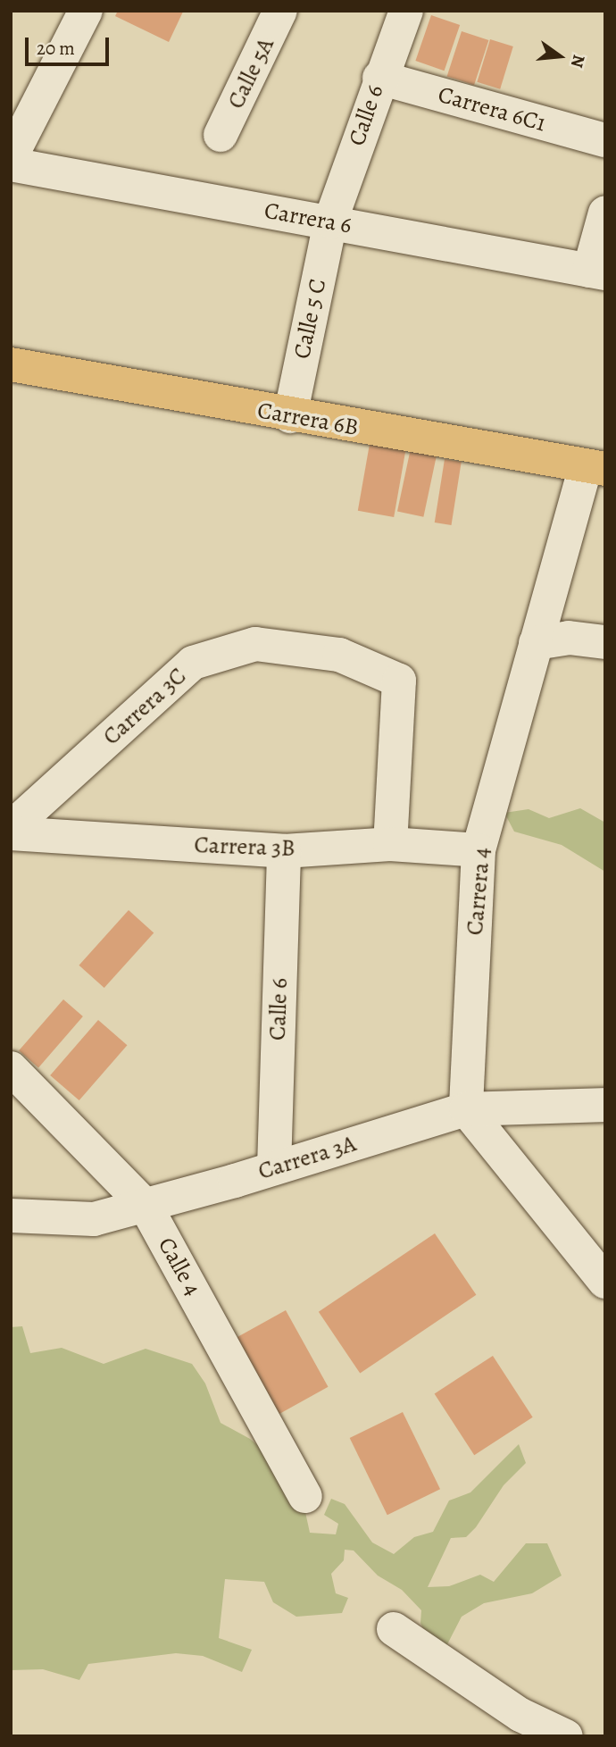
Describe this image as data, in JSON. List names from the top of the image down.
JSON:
{
  "streets": {
    "highway": ["Carrera 6B"],
    "street": [
      "Calle 5A",
      "Carrera 6C1",
      "Calle 6",
      "Carrera 6",
      "Calle 5 C",
      "Carrera 3C",
      "Carrera 3B",
      "Carrera 4",
      "Carrera 3A",
      "Calle 4"
    ]
  },
  "crossings": [
    ["Carrera 6C1", "Calle 6"],
    ["Calle 6", "Carrera 6"],
    ["Calle 6", "Calle 5 C"],
    ["Calle 6", "Carrera 3B"],
    ["Calle 6", "Carrera 3A"],
    ["Carrera 6", "Calle 5 C"],
    ["Calle 5 C", "Carrera 6B"],
    ["Carrera 6B", "Carrera 4"],
    ["Carrera 3C", "Carrera 3B"],
    ["Carrera 3B", "Carrera 4"],
    ["Carrera 4", "Carrera 3A"],
    ["Carrera 3A", "Calle 4"]
  ],
  "scale_bar": "20 m",
  "north": "right"
}
